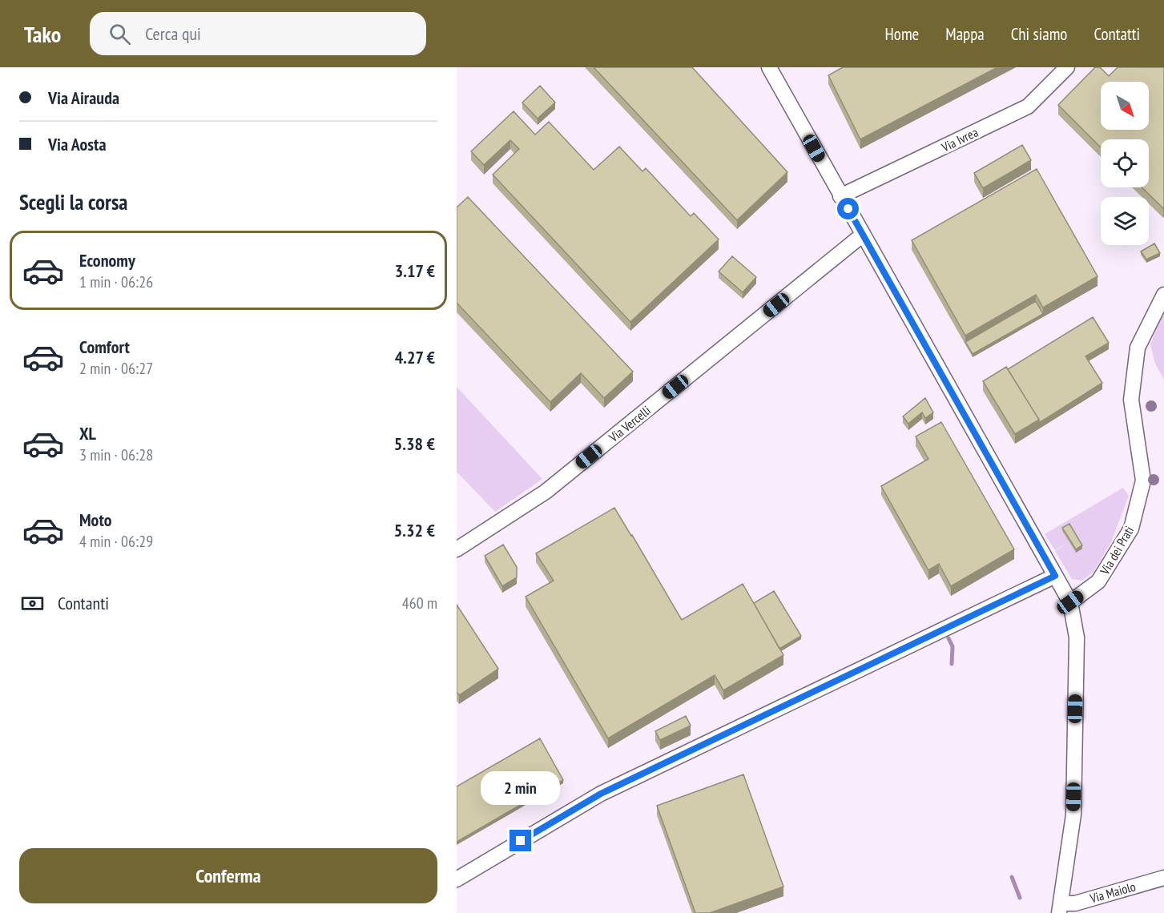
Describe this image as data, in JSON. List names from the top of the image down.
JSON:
{
  "streets": {
    "street": [
      "Via Ivrea",
      "Via Vercelli",
      "Via dei Prati",
      "Via Maiolo"
    ]
  },
  "north": "bottom right",
  "page": {
    "header": "Tako",
    "search": "Cerca qui",
    "nav": [
      "Home",
      "Mappa",
      "Chi siamo",
      "Contatti"
    ],
    "banner": ["Via Airauda", "Via Aosta"],
    "heading": "Scegli la corsa",
    "list": [
      {
        "name": "Economy",
        "note": "1 min · 06:26",
        "value": "3.17 €"
      },
      {
        "name": "Comfort",
        "note": "2 min · 06:27",
        "value": "4.27 €"
      },
      {
        "name": "XL",
        "note": "3 min · 06:28",
        "value": "5.38 €"
      },
      {
        "name": "Moto",
        "note": "4 min · 06:29",
        "value": "5.32 €"
      }
    ],
    "pay": ["Contanti", "460 m"],
    "bubble": "2 min",
    "buttons": "Conferma"
  }
}
